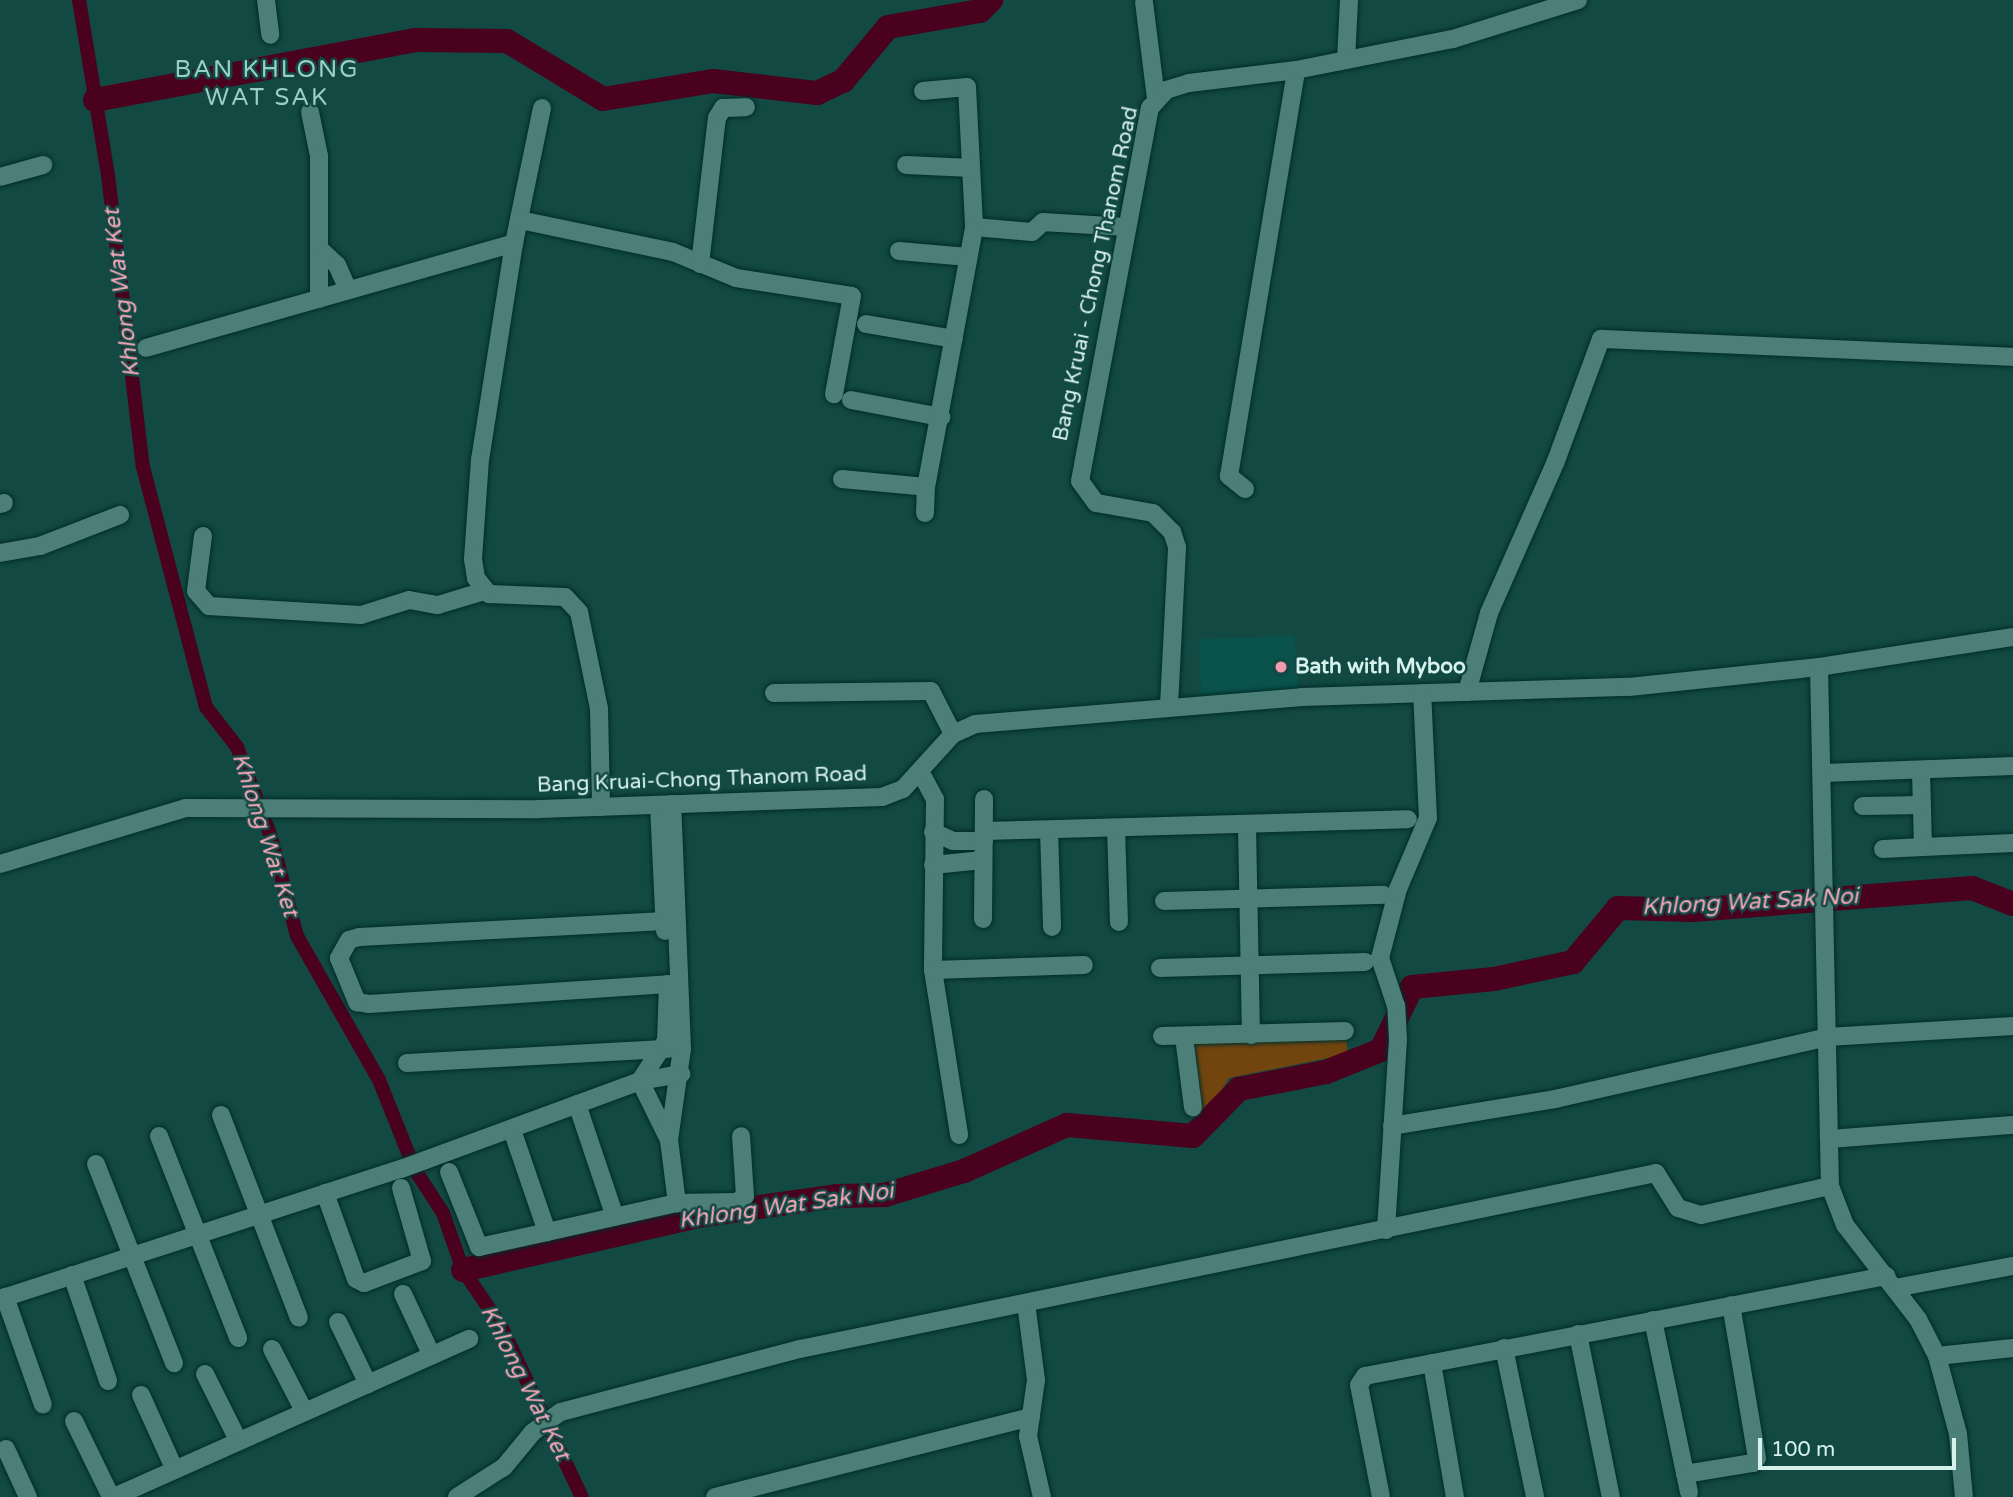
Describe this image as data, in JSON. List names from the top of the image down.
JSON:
{
  "streets": {
    "street": ["Bang Kruai - Chong Thanom Road", "Bang Kruai-Chong Thanom Road"]
  },
  "districts": ["BAN KHLONG WAT SAK"],
  "water": ["Khlong Wat Ket", "Khlong Wat Sak Noi"],
  "places": ["Bath with Myboo"],
  "scale_bar": "100 m"
}
